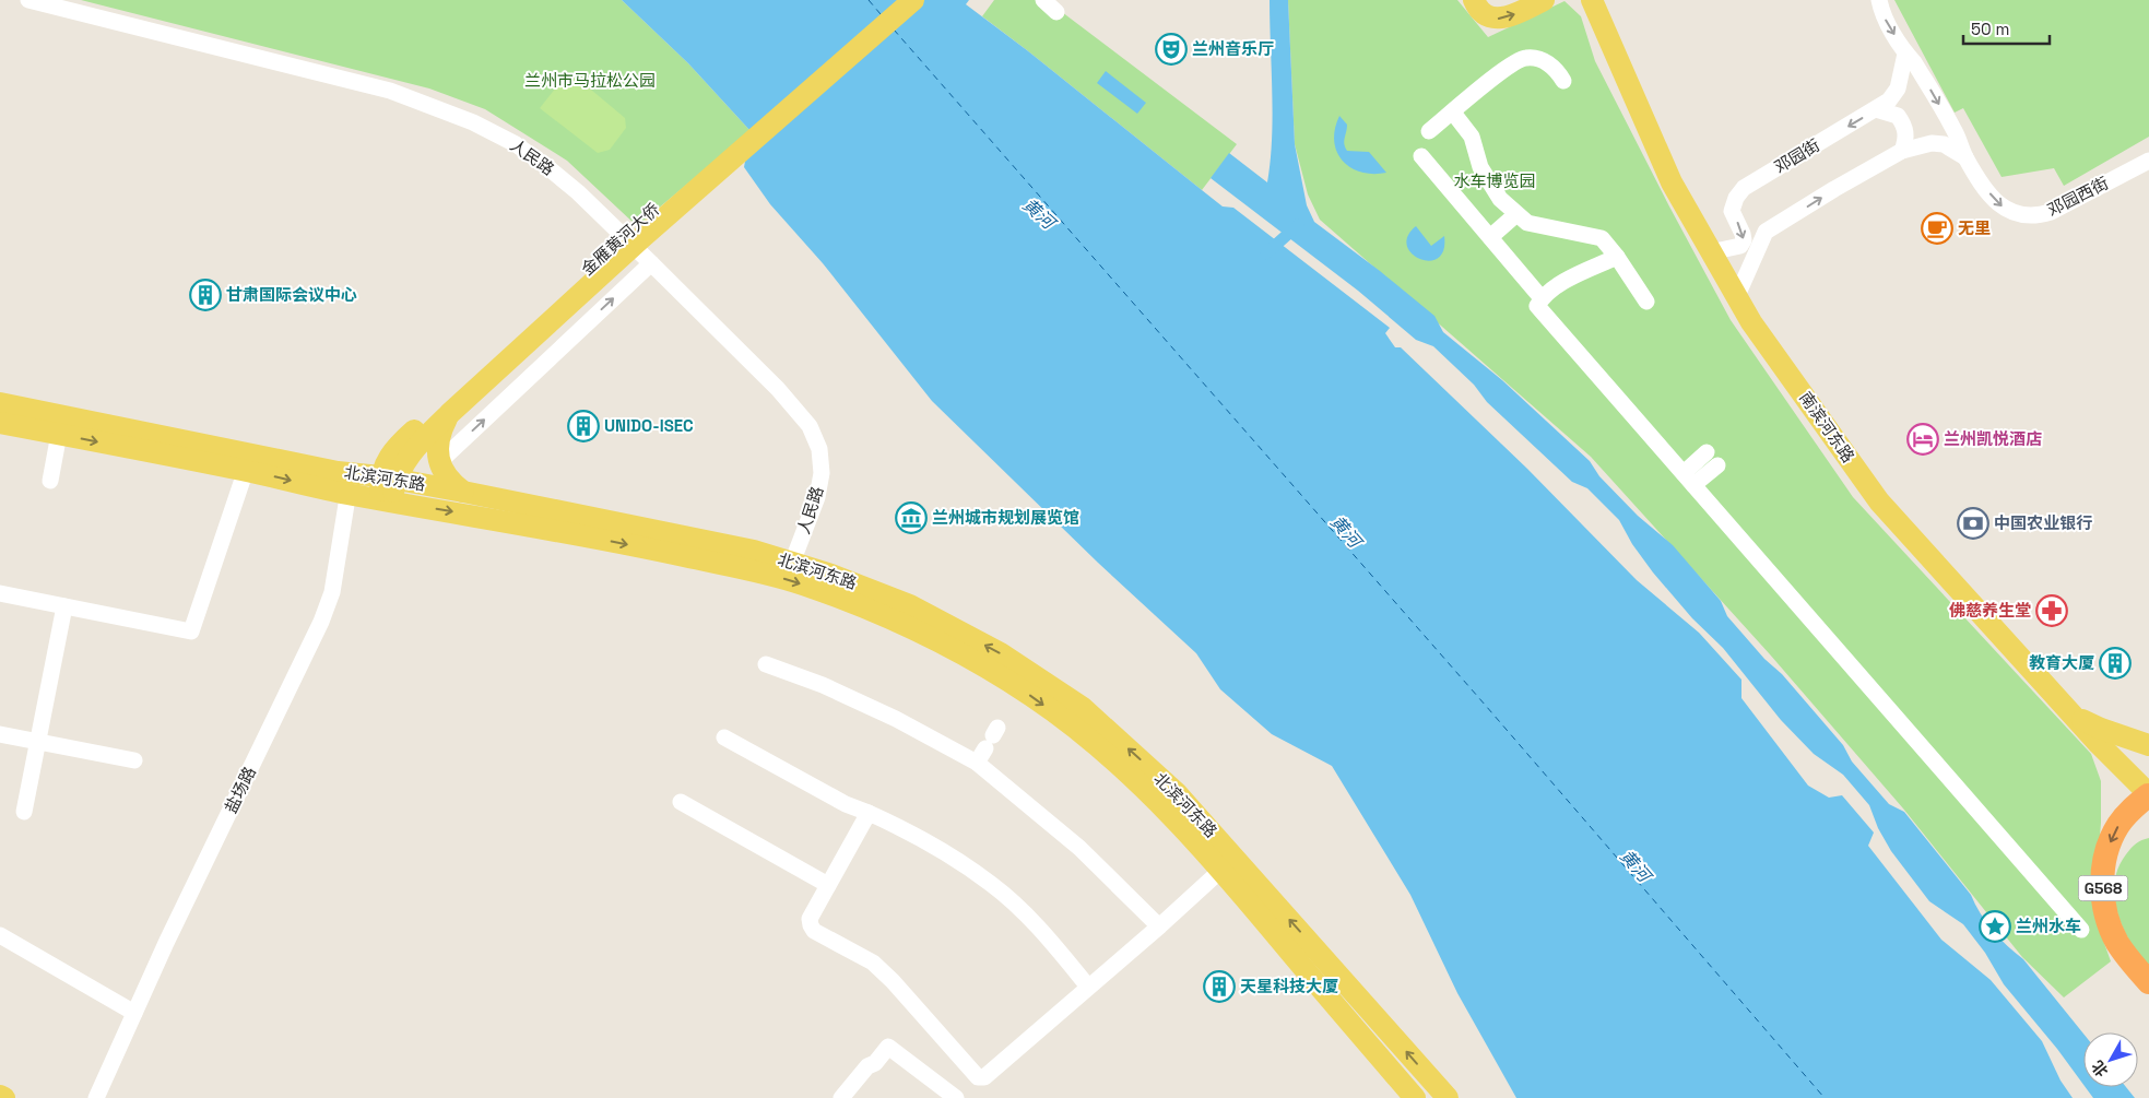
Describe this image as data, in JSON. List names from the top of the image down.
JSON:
{
  "streets": {
    "highway": ["南滨河东路", "G568"],
    "main road": ["金雁黄河大侨", "北滨河东路"],
    "street": [
      "邓园街",
      "人民路",
      "邓园西街",
      "盐场路"
    ]
  },
  "crossings": [
    ["邓园街", "邓园西街"],
    ["邓园街", "南滨河东路"],
    ["人民路", "北滨河东路"],
    ["北滨河东路", "盐场路"]
  ],
  "water": ["黄河"],
  "parks": ["兰州市马拉松公园", "水车博览园"],
  "places": {
    "theatre": ["兰州音乐厅"],
    "cafe": ["无里"],
    "building": [
      "甘肃国际会议中心",
      "UNIDO-ISEC",
      "教育大厦",
      "天星科技大厦"
    ],
    "hotel": ["兰州凯悦酒店"],
    "museum": ["兰州城市规划展览馆"],
    "bank": ["中国农业银行"],
    "pharmacy": ["佛慈养生堂"],
    "place": ["兰州水车"]
  },
  "scale_bar": "50 m",
  "north": "bottom left"
}
